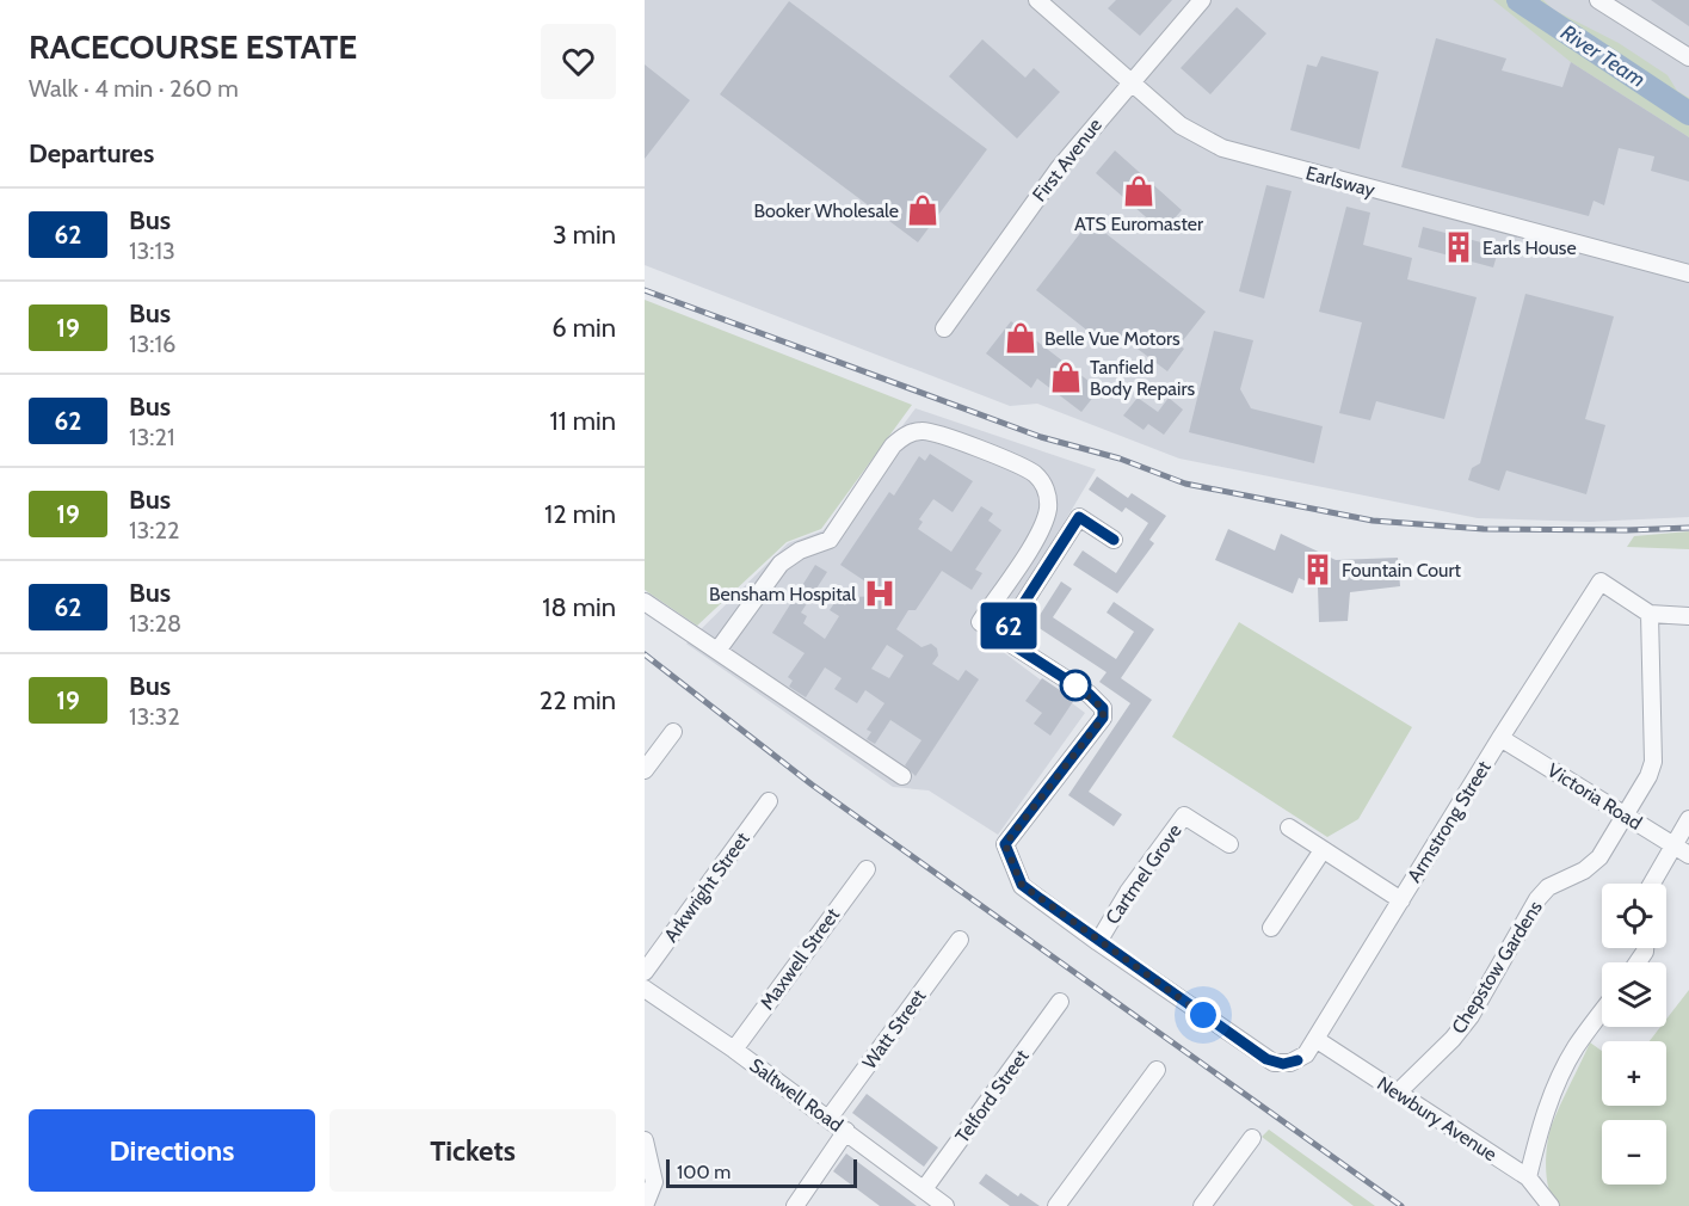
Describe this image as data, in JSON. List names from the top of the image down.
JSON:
{
  "streets": {
    "street": [
      "First Avenue",
      "Earlsway",
      "Victoria Road",
      "Armstrong Street",
      "Cartmel Grove",
      "Arkwright Street",
      "Maxwell Street",
      "Chepstow Gardens",
      "Watt Street",
      "Saltwell Road",
      "Telford Street",
      "Newbury Avenue"
    ]
  },
  "crossings": [
    ["First Avenue", "Earlsway"],
    ["Victoria Road", "Armstrong Street"],
    ["Victoria Road", "Chepstow Gardens"],
    ["Armstrong Street", "Cartmel Grove"],
    ["Armstrong Street", "Chepstow Gardens"],
    ["Armstrong Street", "Newbury Avenue"],
    ["Maxwell Street", "Saltwell Road"],
    ["Chepstow Gardens", "Newbury Avenue"],
    ["Watt Street", "Saltwell Road"],
    ["Saltwell Road", "Telford Street"]
  ],
  "water": ["River Team"],
  "places": {
    "shop": [
      "ATS Euromaster",
      "Booker Wholesale",
      "Belle Vue Motors",
      "Tanfield Body Repairs"
    ],
    "building": ["Earls House", "Fountain Court"],
    "hospital": ["Bensham Hospital"]
  },
  "lines": ["bus line 62"],
  "scale_bar": "100 m",
  "page": {
    "heading": [
      ["RACECOURSE ESTATE", "Walk · 4 min · 260 m"],
      "Departures"
    ],
    "on_map": "62",
    "list": [
      {
        "mark": "62",
        "name": "Bus",
        "note": "13:13",
        "value": "3 min"
      },
      {
        "mark": "19",
        "name": "Bus",
        "note": "13:16",
        "value": "6 min"
      },
      {
        "mark": "62",
        "name": "Bus",
        "note": "13:21",
        "value": "11 min"
      },
      {
        "mark": "19",
        "name": "Bus",
        "note": "13:22",
        "value": "12 min"
      },
      {
        "mark": "62",
        "name": "Bus",
        "note": "13:28",
        "value": "18 min"
      },
      {
        "mark": "19",
        "name": "Bus",
        "note": "13:32",
        "value": "22 min"
      }
    ],
    "map_buttons": ["+", "−"],
    "buttons": ["Directions", "Tickets"],
    "scale": "100 m"
  }
}
